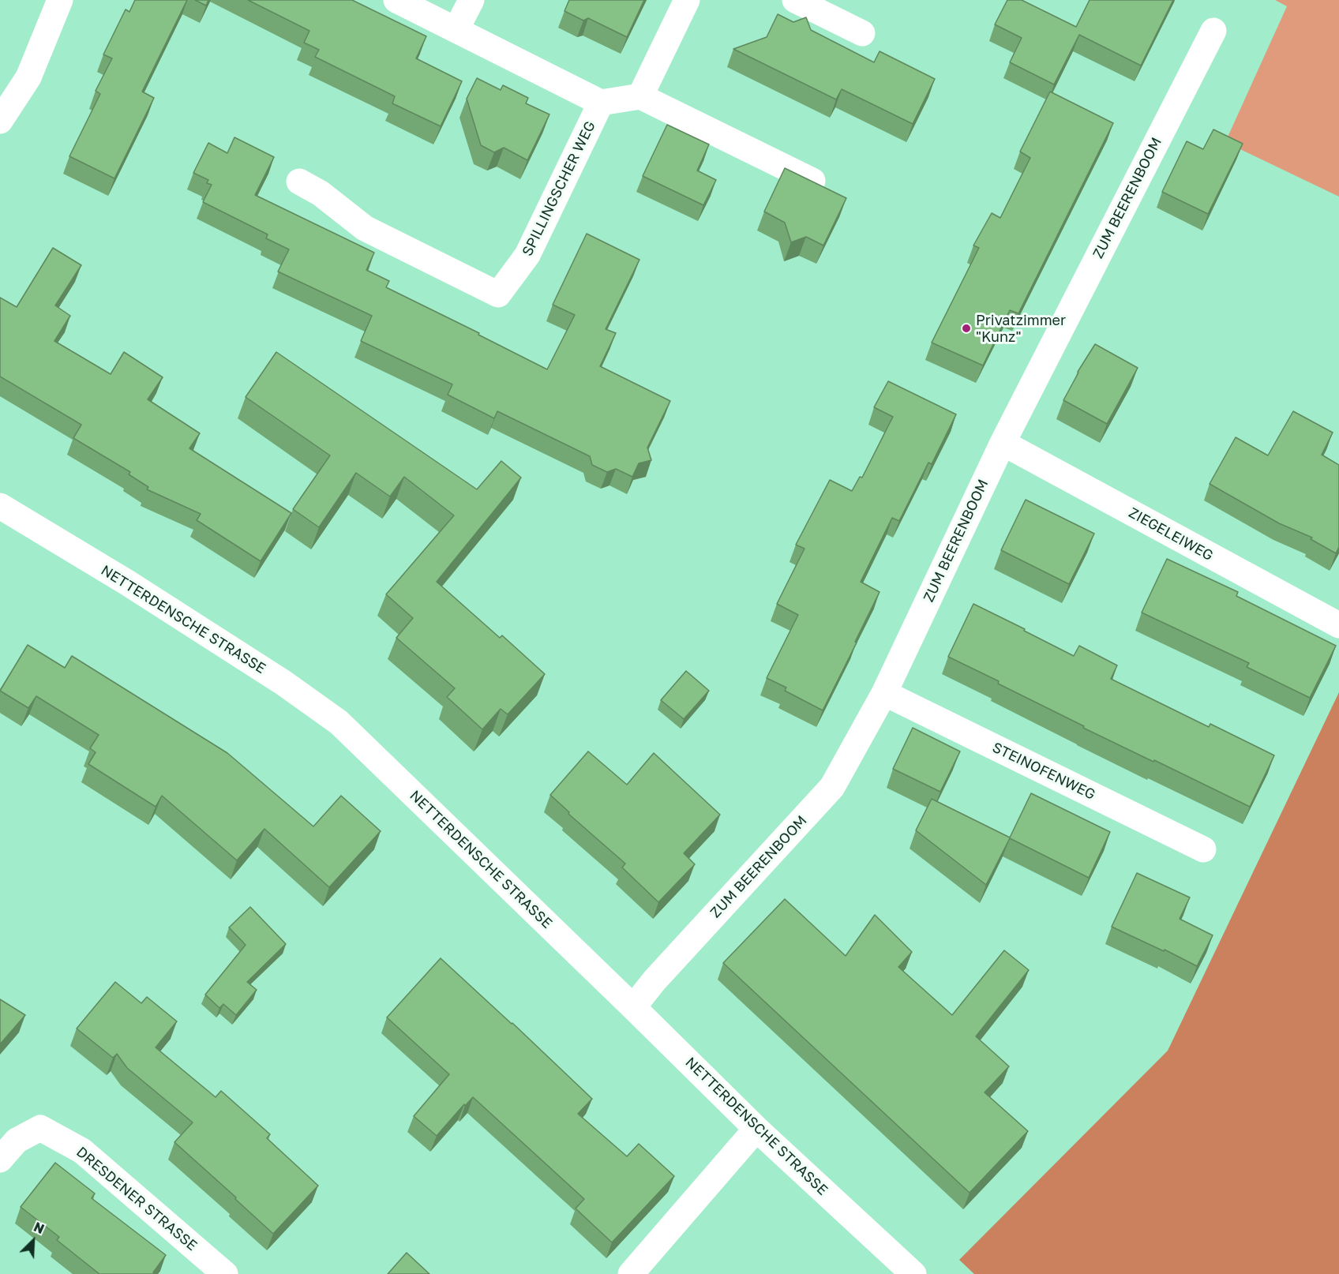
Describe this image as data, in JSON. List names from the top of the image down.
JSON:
{
  "streets": {
    "street": [
      "SPILLINGSCHER WEG",
      "ZUM BEERENBOOM",
      "ZIEGELEIWEG",
      "NETTERDENSCHE STRASSE",
      "STEINOFENWEG",
      "DRESDENER STRASSE"
    ]
  },
  "crossings": [
    ["ZUM BEERENBOOM", "ZIEGELEIWEG"],
    ["ZUM BEERENBOOM", "NETTERDENSCHE STRASSE"],
    ["ZUM BEERENBOOM", "STEINOFENWEG"]
  ],
  "places": ["Privatzimmer \"Kunz\""],
  "north": "top right"
}
